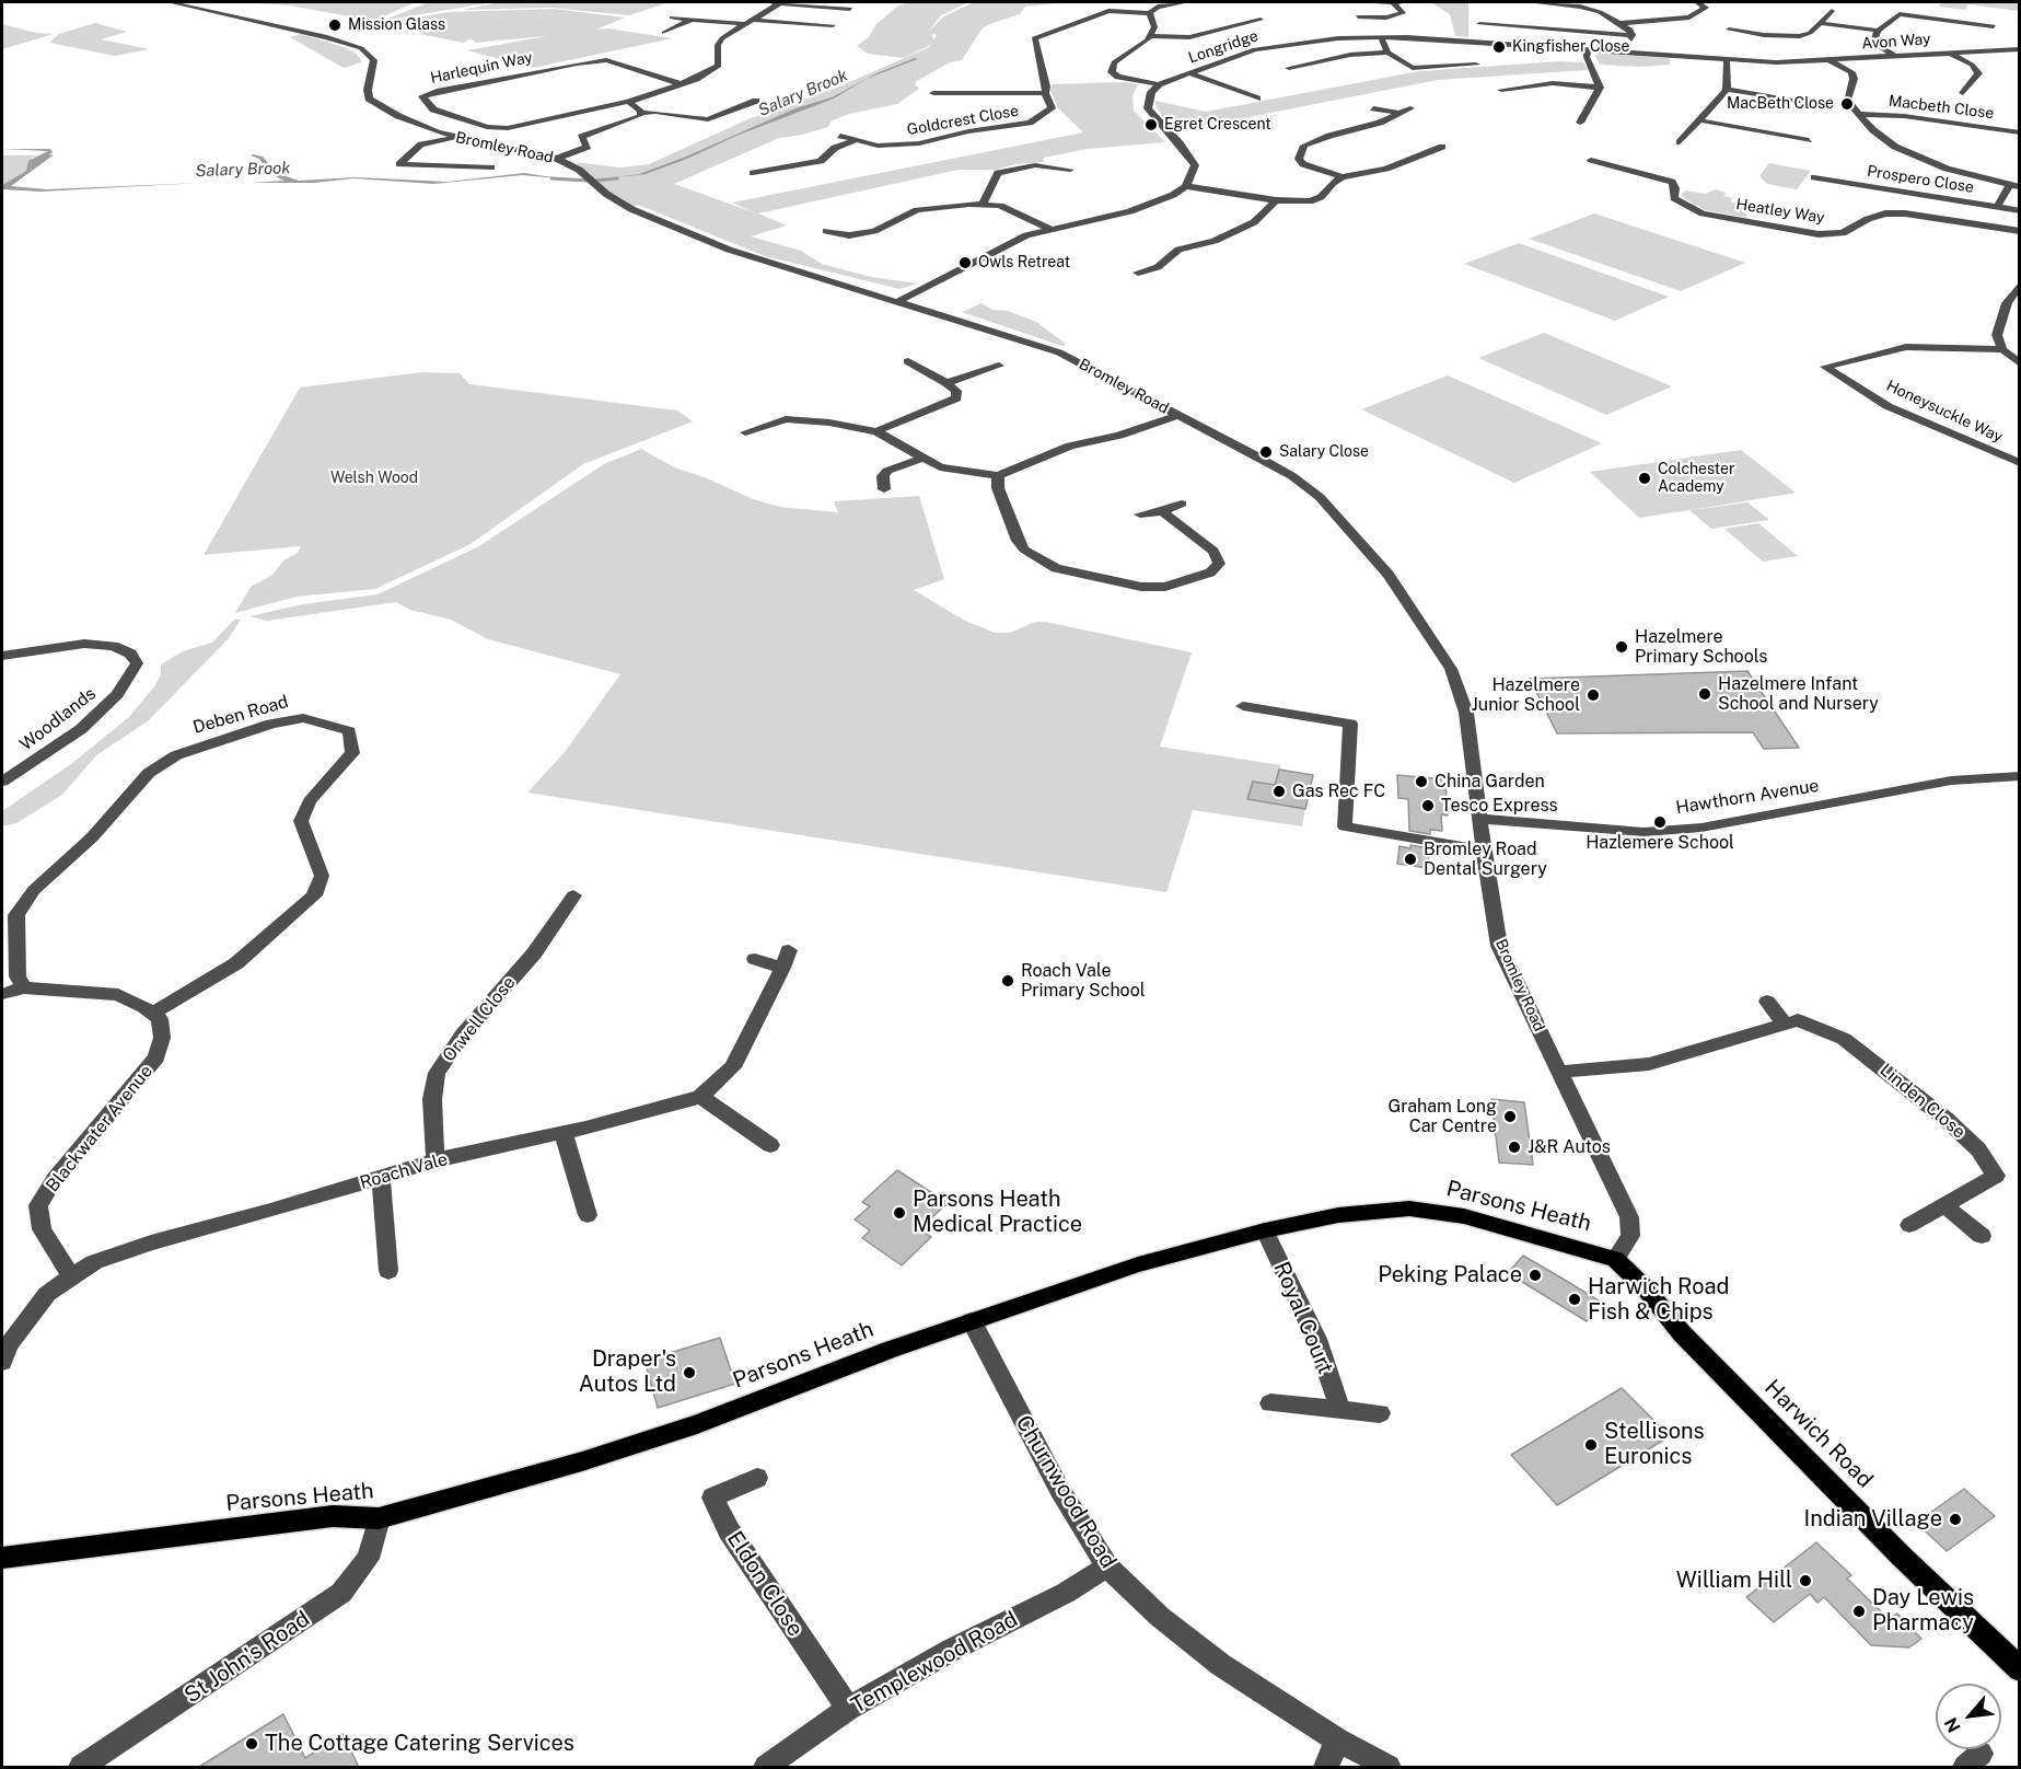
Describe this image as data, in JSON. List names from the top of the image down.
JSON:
{
  "streets": {
    "main road": ["Parsons Heath", "Harwich Road"],
    "street": [
      "Avon Way",
      "Longridge",
      "Harlequin Way",
      "Macbeth Close",
      "Goldcrest Close",
      "Bromley Road",
      "Prospero Close",
      "Heatley Way",
      "Honeysuckle Way",
      "Deben Road",
      "Woodlands",
      "Hawthorn Avenue",
      "Orwell Close",
      "Linden Close",
      "Blackwater Avenue",
      "Roach Vale",
      "Royal Court",
      "Churnwood Road",
      "Eldon Close",
      "St John's Road",
      "Templewood Road"
    ]
  },
  "crossings": [
    ["Avon Way", "Longridge"],
    ["Bromley Road", "Hawthorn Avenue"],
    ["Bromley Road", "Linden Close"],
    ["Bromley Road", "Parsons Heath"],
    ["Bromley Road", "Harwich Road"],
    ["Deben Road", "Blackwater Avenue"],
    ["Orwell Close", "Roach Vale"],
    ["Blackwater Avenue", "Roach Vale"],
    ["Parsons Heath", "Royal Court"],
    ["Parsons Heath", "Harwich Road"],
    ["Parsons Heath", "Churnwood Road"],
    ["Parsons Heath", "St John's Road"],
    ["Churnwood Road", "Templewood Road"],
    ["Eldon Close", "Templewood Road"]
  ],
  "water": ["Salary Brook"],
  "parks": ["Welsh Wood"],
  "places": [
    "Mission Glass",
    "Kingfisher Close",
    "MacBeth Close",
    "Egret Crescent",
    "Owls Retreat",
    "Salary Close",
    "Colchester Academy",
    "Hazelmere Primary Schools",
    "Hazelmere Infant School and Nursery",
    "Hazelmere Junior School",
    "China Garden",
    "Gas Rec FC",
    "Tesco Express",
    "Hazlemere School",
    "Bromley Road Dental Surgery",
    "Roach Vale Primary School",
    "Graham Long Car Centre",
    "J&R Autos",
    "Parsons Heath Medical Practice",
    "Peking Palace",
    "Harwich Road Fish & Chips",
    "Draper's Autos Ltd",
    "Stellisons Euronics",
    "Indian Village",
    "William Hill",
    "Day Lewis Pharmacy",
    "The Cottage Catering Services"
  ],
  "north": "bottom left"
}
